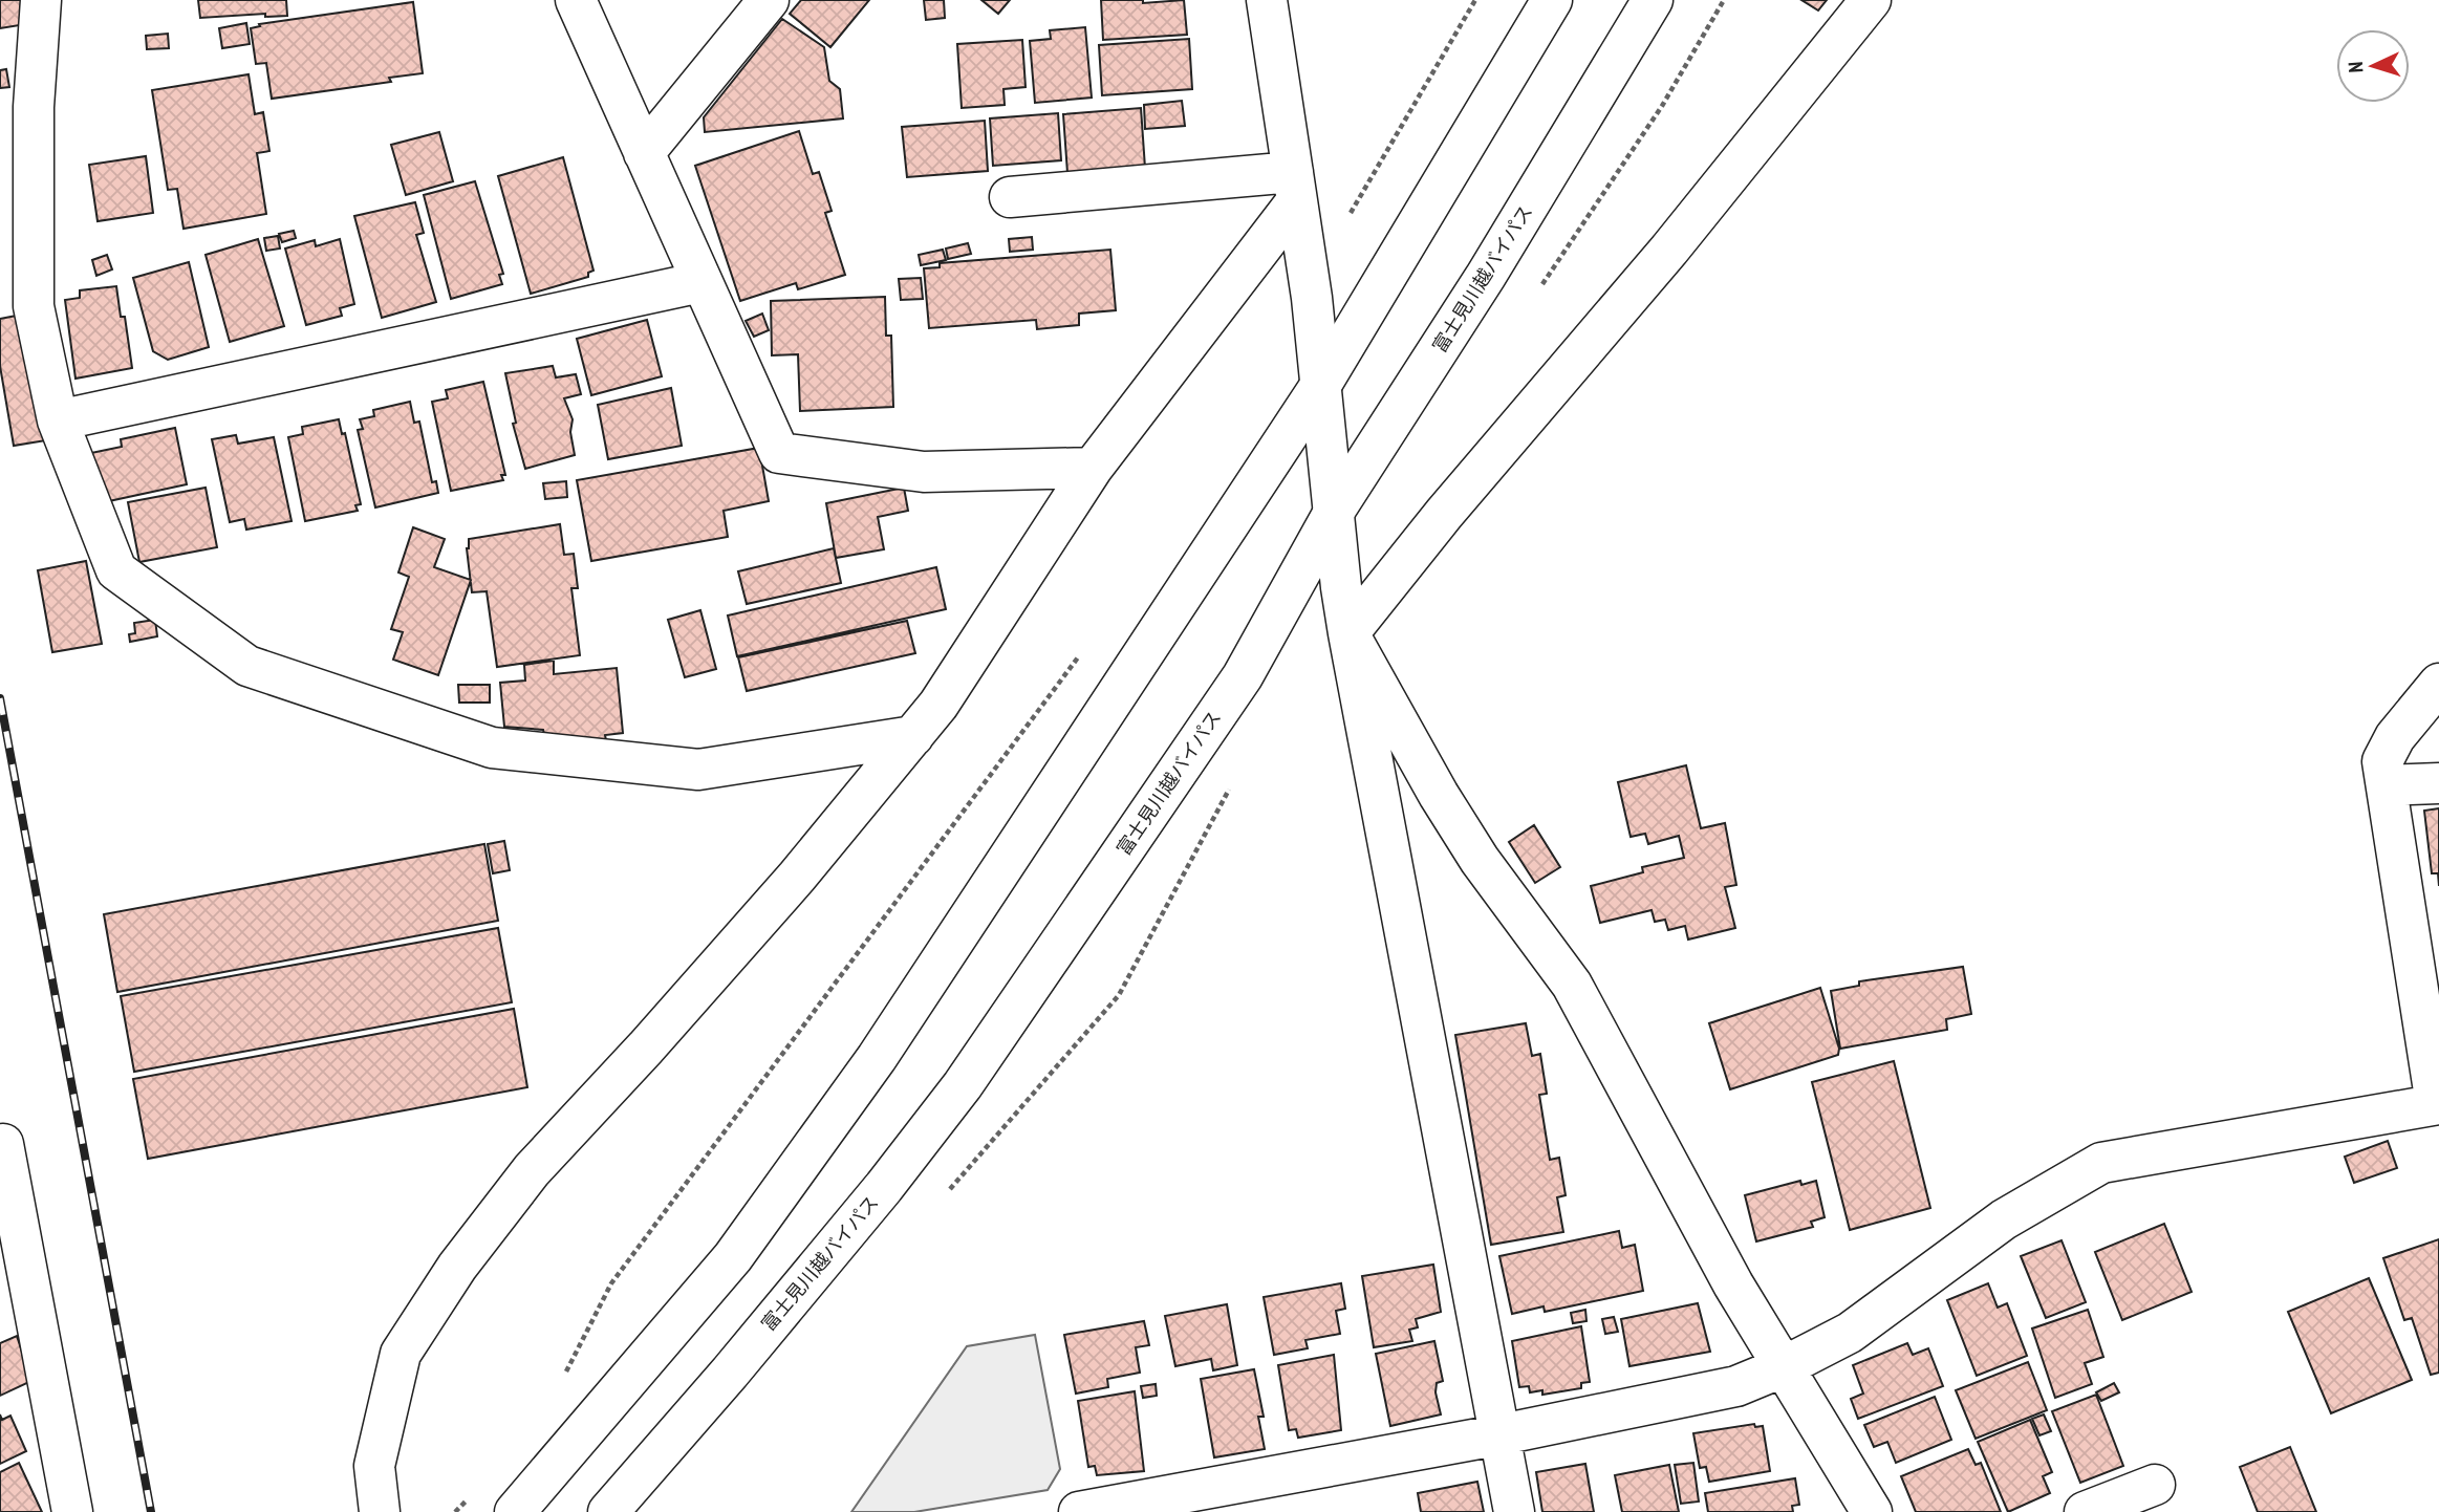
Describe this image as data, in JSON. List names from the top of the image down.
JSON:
{
  "streets": {
    "main road": ["富士見川越バイパス"]
  },
  "north": "left"
}
